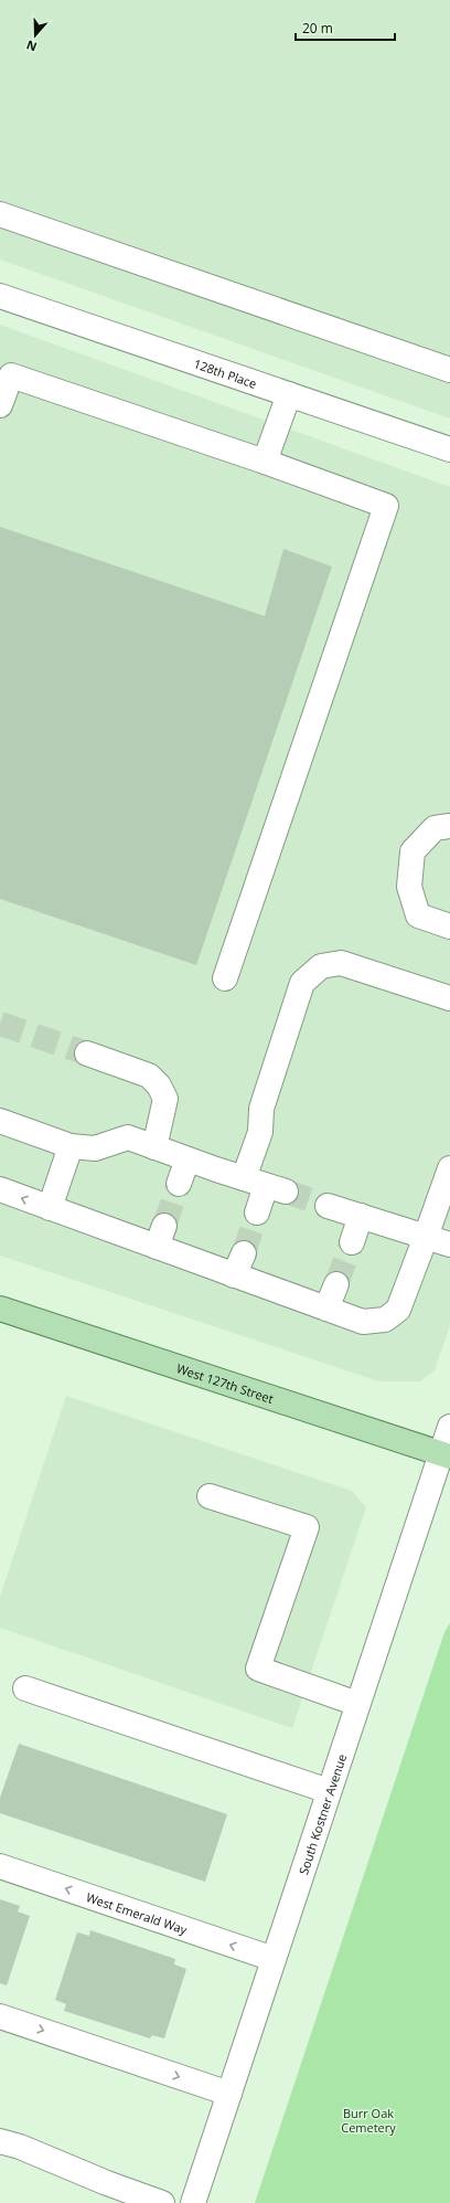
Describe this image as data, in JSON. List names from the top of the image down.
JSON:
{
  "streets": {
    "main road": ["West 127th Street"],
    "street": ["128th Place", "South Kostner Avenue", "West Emerald Way"]
  },
  "crossings": [
    ["West 127th Street", "South Kostner Avenue"],
    ["South Kostner Avenue", "West Emerald Way"]
  ],
  "parks": ["Burr Oak Cemetery"],
  "scale_bar": "20 m",
  "north": "bottom"
}
